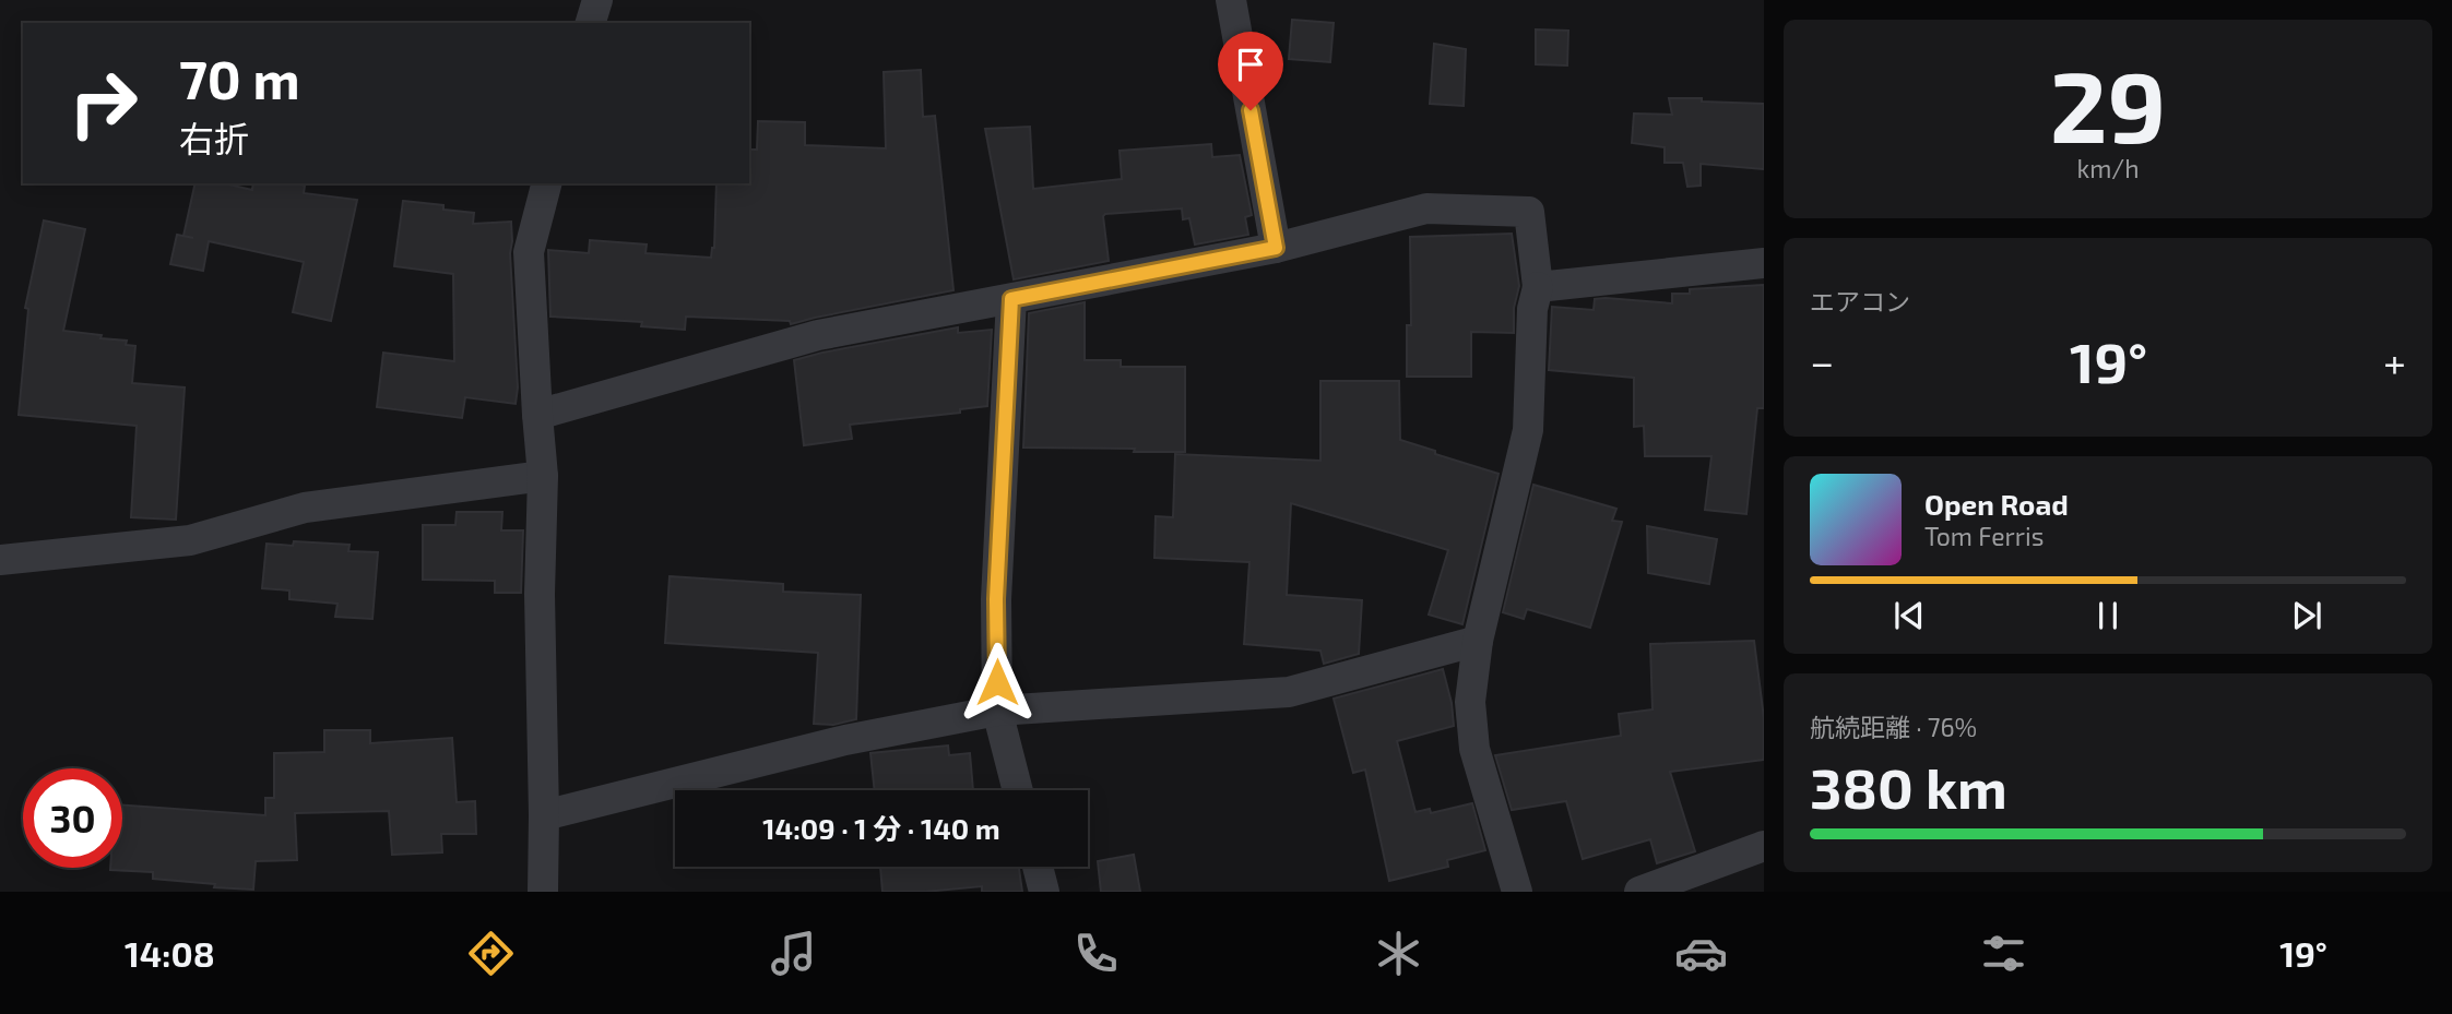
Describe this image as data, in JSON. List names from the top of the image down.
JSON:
{
  "page": {
    "tile": [
      ["29", "km/h"],
      "エアコン",
      ["航続距離 · 76%", "380 km"]
    ],
    "turn": ["70 m", "右折"],
    "heat": ["−", "19°", "+"],
    "song": ["Open Road", "Tom Ferris"],
    "limit": "30",
    "trip": "14:09 · 1 分 · 140 m",
    "tabs": ["14:08", "19°"]
  }
}
